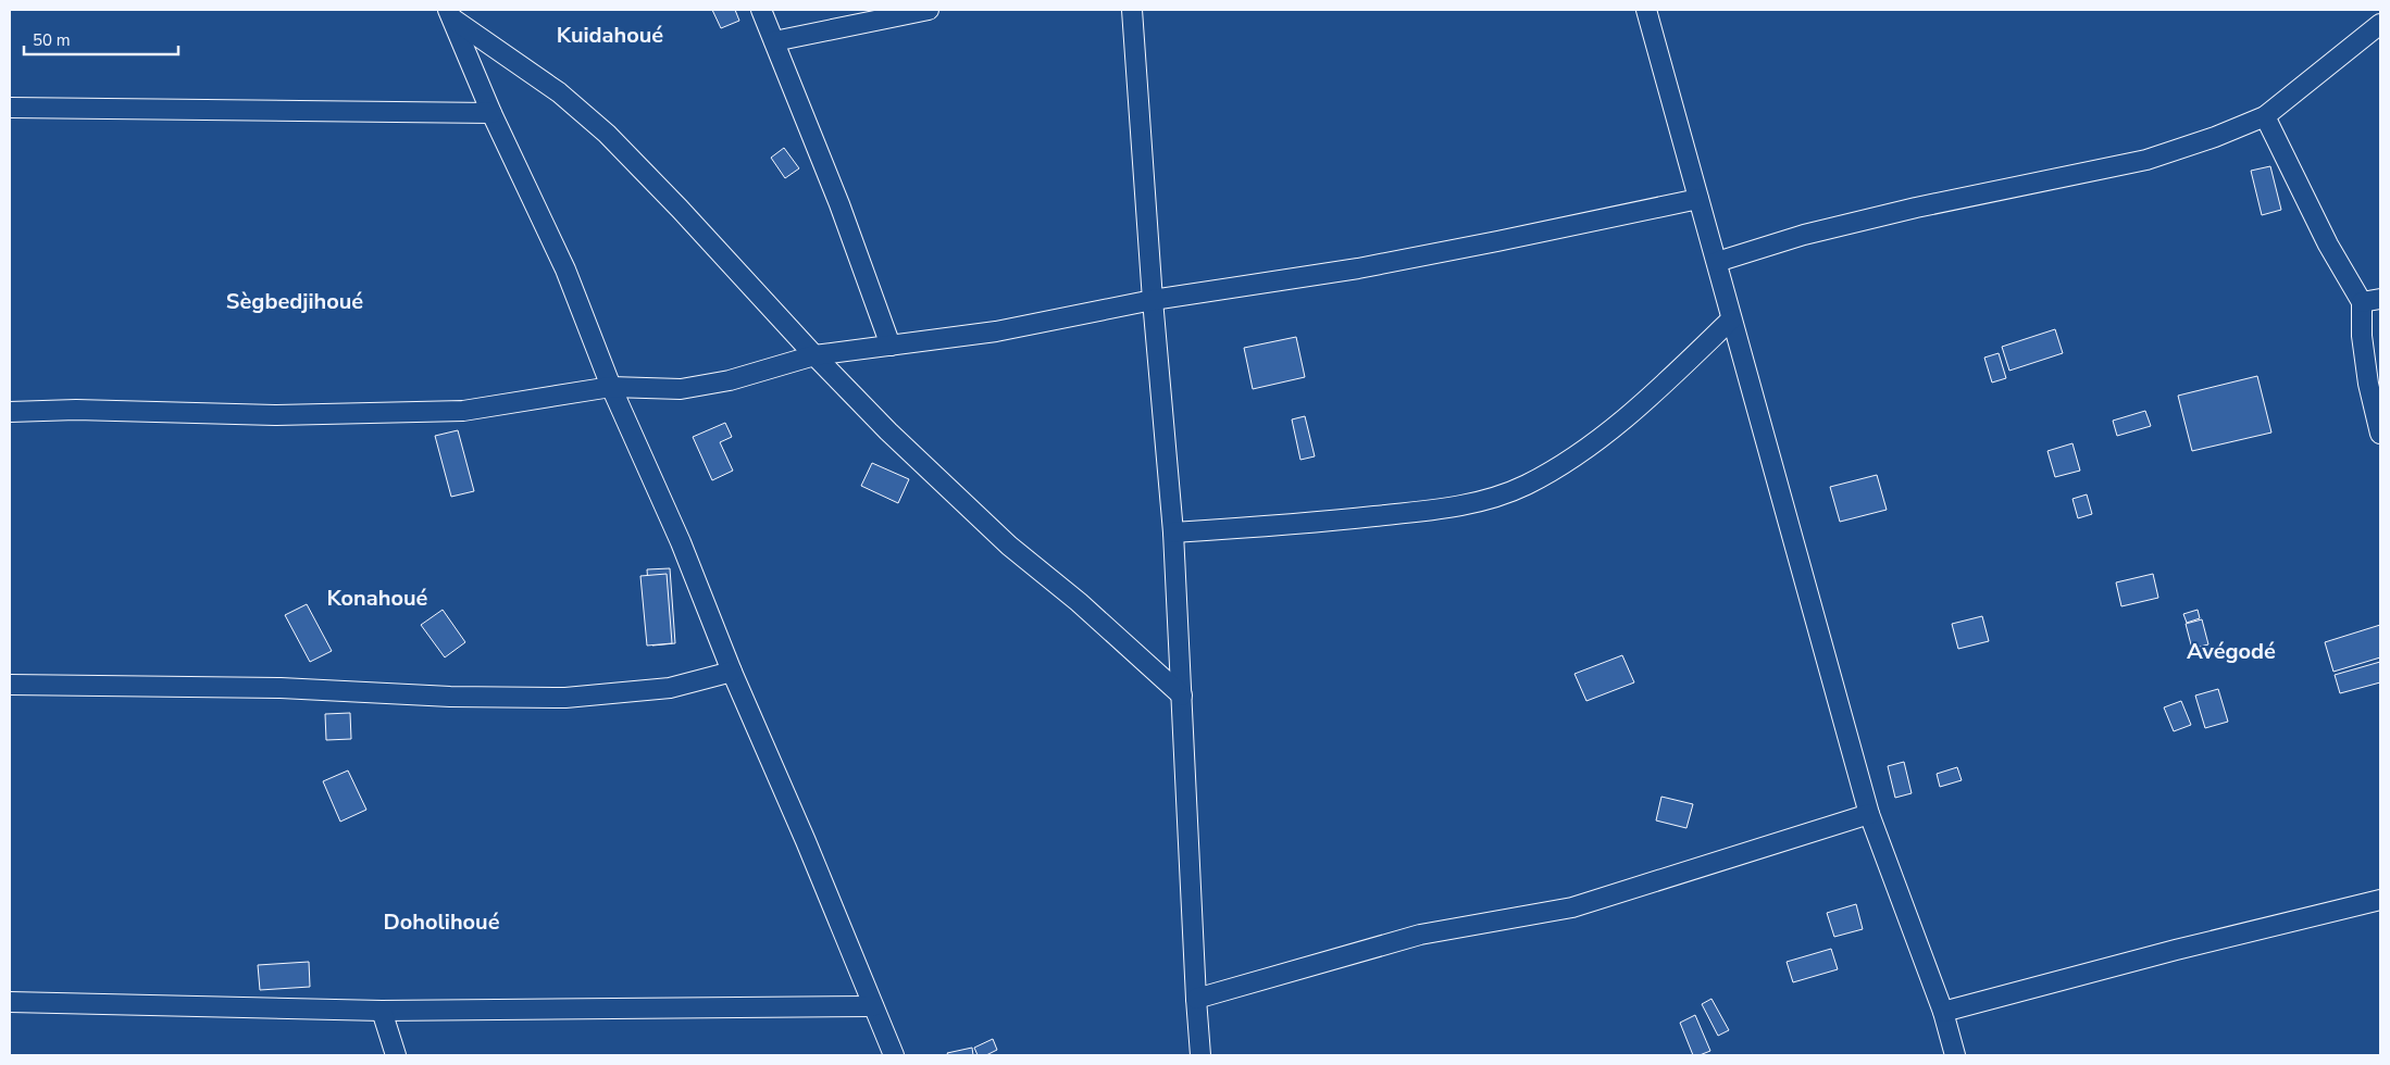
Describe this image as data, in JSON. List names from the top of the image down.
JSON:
{
  "districts": [
    "Kuidahoué",
    "Sègbedjihoué",
    "Konahoué",
    "Avégodé",
    "Doholihoué"
  ],
  "scale_bar": "50 m"
}
